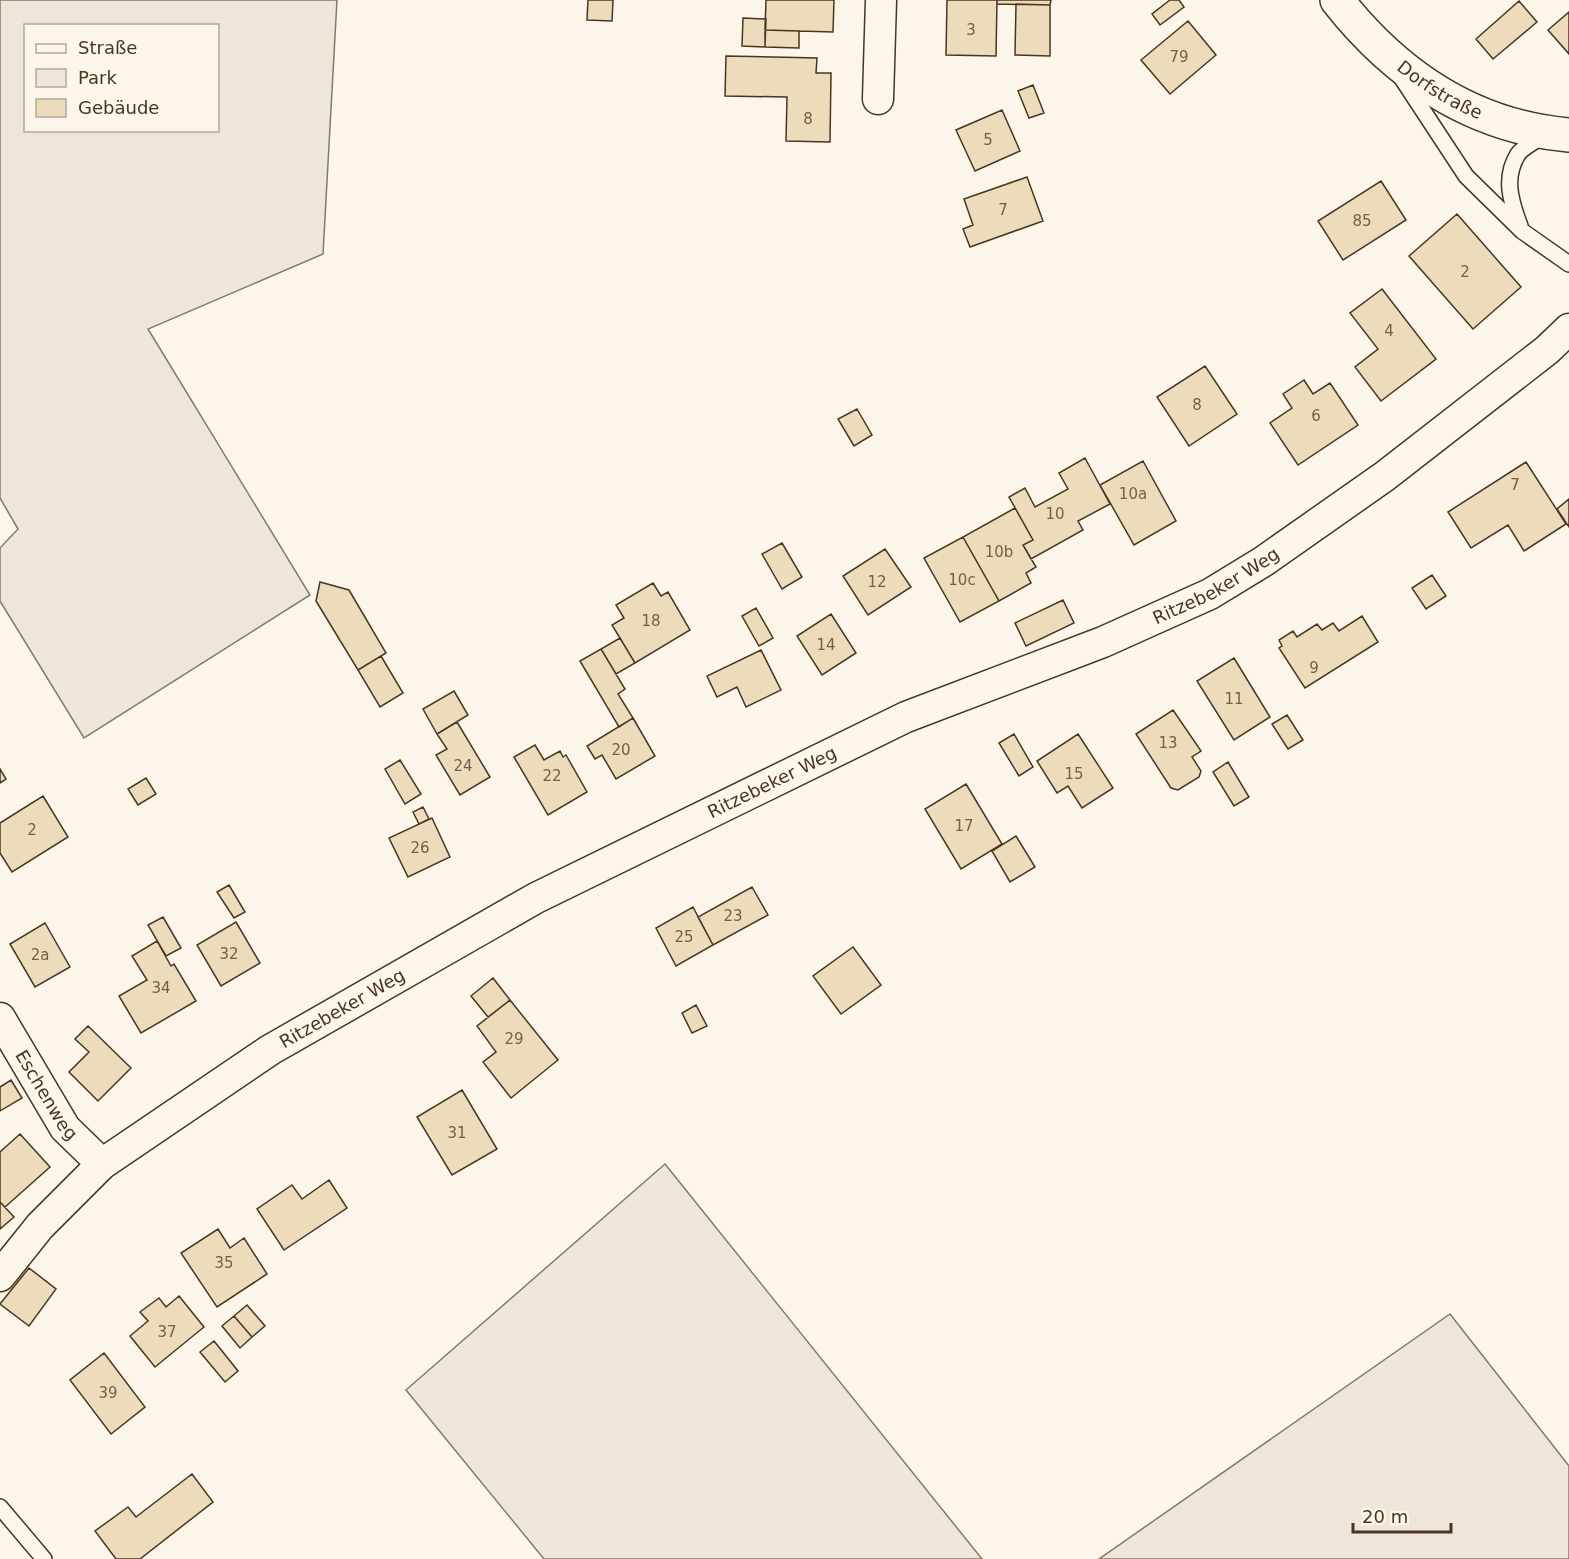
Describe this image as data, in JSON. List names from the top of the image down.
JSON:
{
  "streets": {
    "street": ["Dorfstraße", "Ritzebeker Weg", "Eschenweg"]
  },
  "crossings": [
    ["Ritzebeker Weg", "Eschenweg"]
  ],
  "house_numbers": [
    "3",
    "79",
    "8",
    "5",
    "7",
    "85",
    "2",
    "4",
    "8",
    "6",
    "7",
    "10a",
    "10",
    "10b",
    "10c",
    "12",
    "18",
    "14",
    "9",
    "11",
    "13",
    "20",
    "24",
    "15",
    "22",
    "17",
    "2",
    "26",
    "23",
    "25",
    "32",
    "2a",
    "34",
    "29",
    "31",
    "35",
    "37",
    "39"
  ],
  "legend": ["Straße", "Park", "Gebäude"],
  "scale_bar": "20 m"
}
